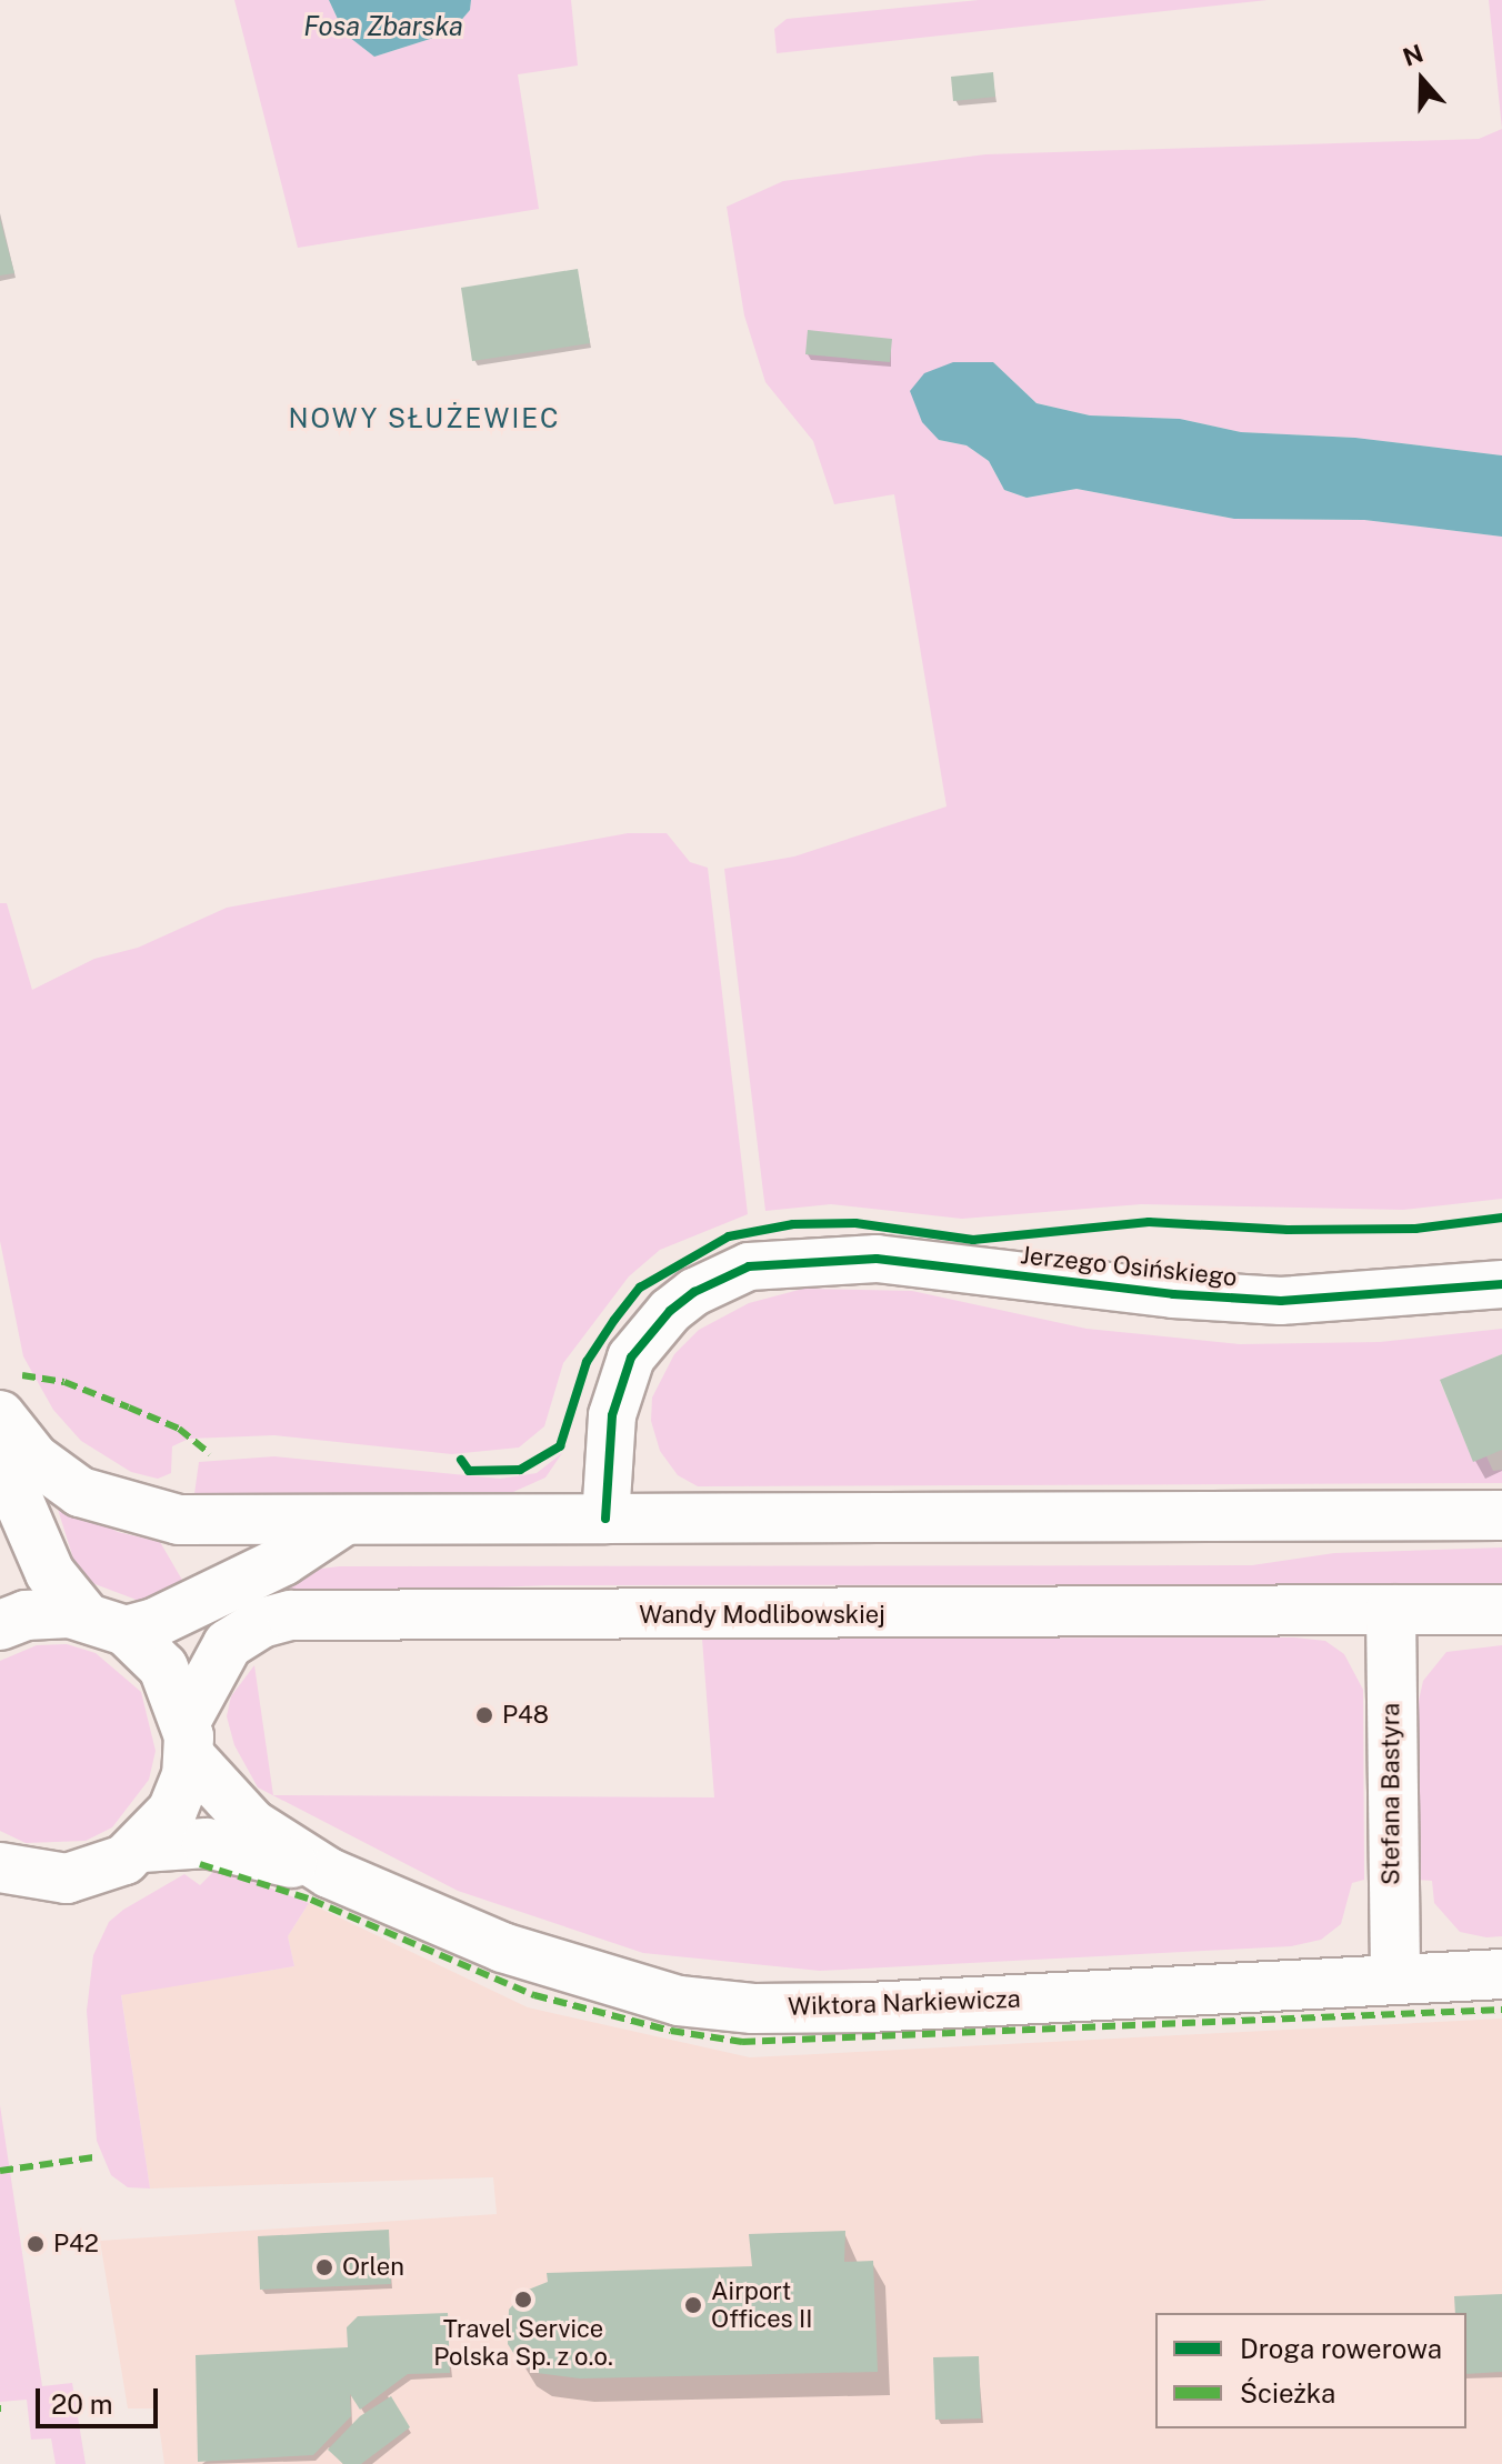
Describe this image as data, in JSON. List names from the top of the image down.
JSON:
{
  "streets": {
    "main road": ["Wandy Modlibowskiej", "Stefana Bastyra", "Wiktora Narkiewicza"],
    "street": ["Jerzego Osińskiego"]
  },
  "crossings": [
    ["Wandy Modlibowskiej", "Stefana Bastyra"],
    ["Wandy Modlibowskiej", "Wiktora Narkiewicza"],
    ["Stefana Bastyra", "Wiktora Narkiewicza"]
  ],
  "districts": ["NOWY SŁUŻEWIEC"],
  "water": ["Fosa Zbarska"],
  "places": [
    "P48",
    "P42",
    "Orlen",
    "Travel Service Polska Sp. z o.o.",
    "Airport Offices II"
  ],
  "legend": ["Droga rowerowa", "Ścieżka"],
  "scale_bar": "20 m",
  "north": "top"
}
